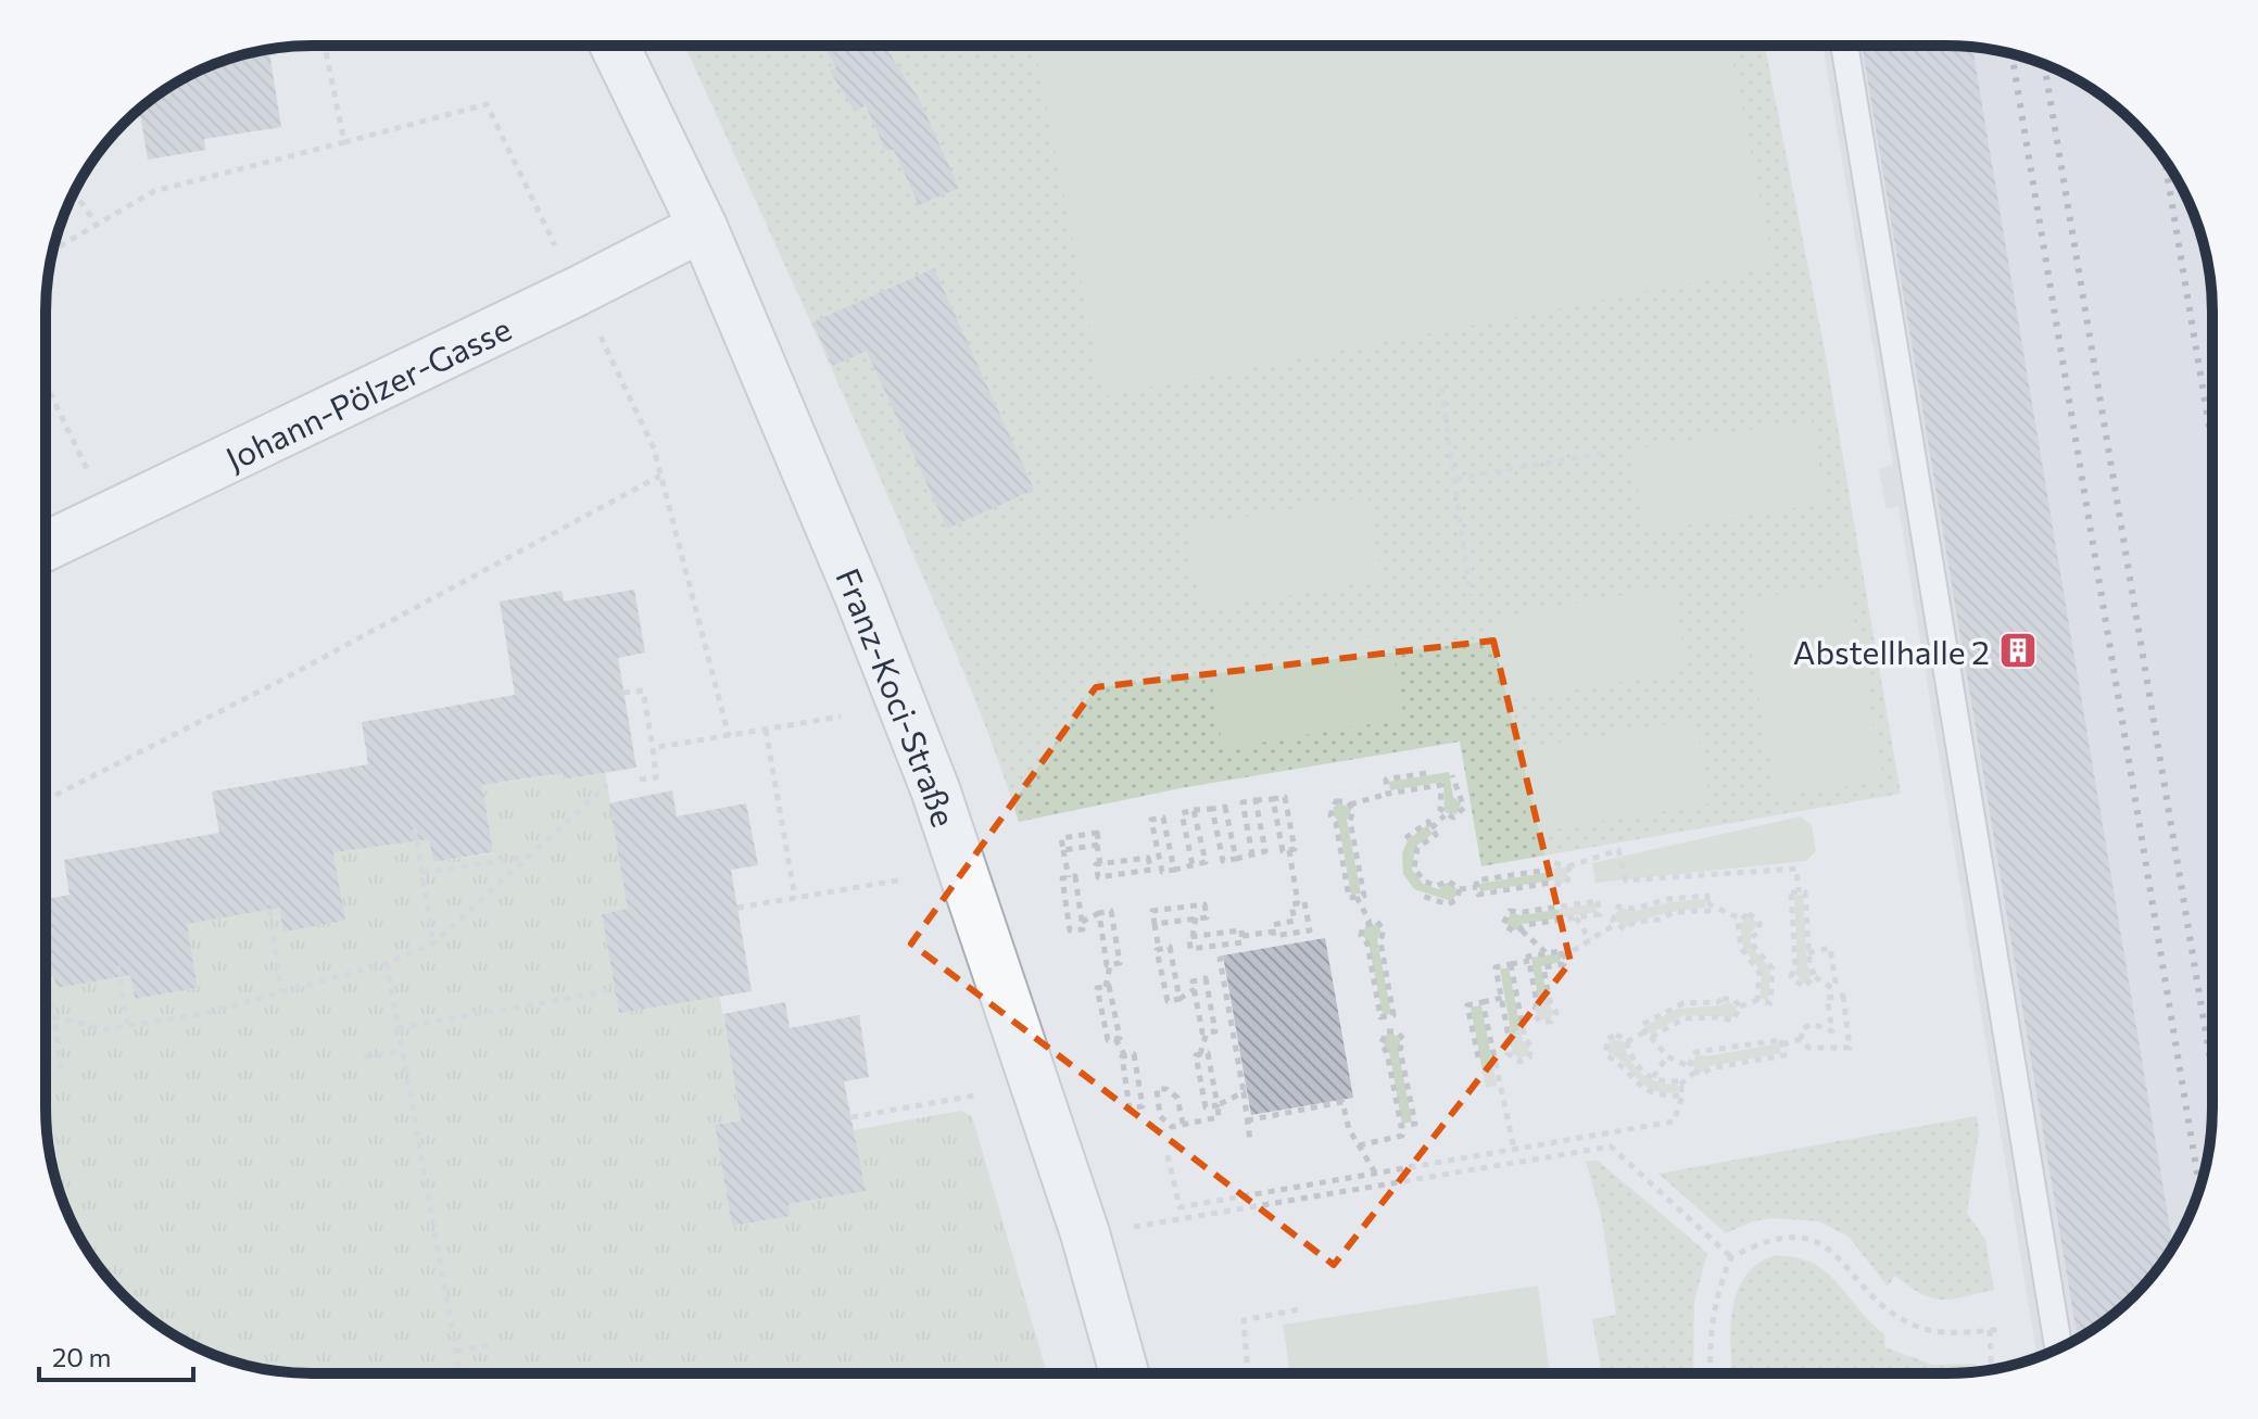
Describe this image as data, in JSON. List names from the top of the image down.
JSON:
{
  "streets": {
    "street": ["Johann-Pölzer-Gasse", "Franz-Koci-Straße"]
  },
  "crossings": [
    ["Johann-Pölzer-Gasse", "Franz-Koci-Straße"]
  ],
  "places": {
    "building": ["Abstellhalle 2"]
  },
  "scale_bar": "20 m"
}
